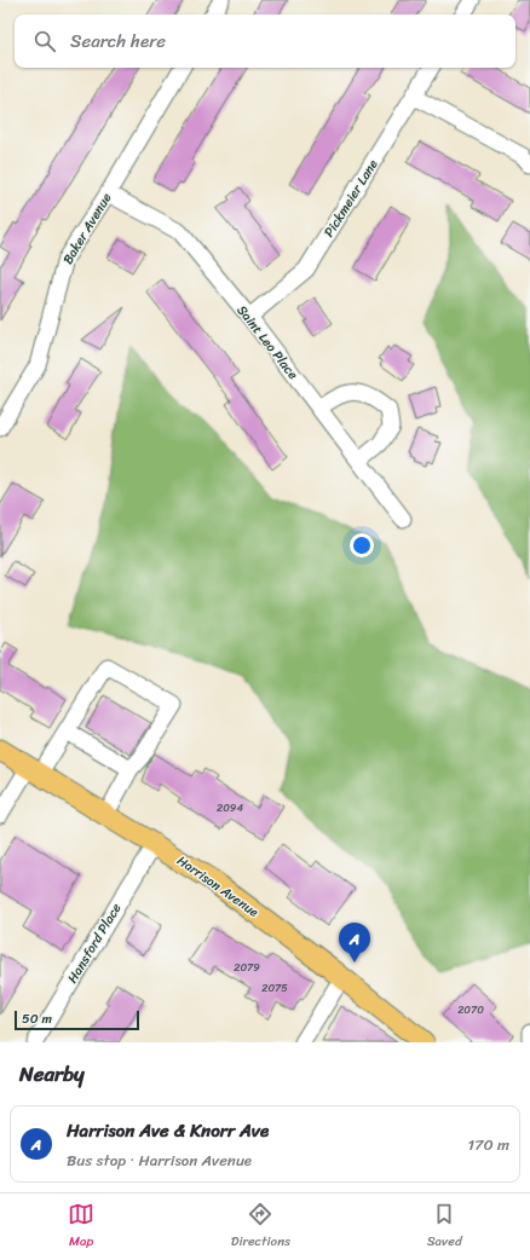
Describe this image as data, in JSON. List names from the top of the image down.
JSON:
{
  "streets": {
    "main road": ["Harrison Avenue"],
    "street": [
      "Pickmeier Lane",
      "Baker Avenue",
      "Saint Leo Place",
      "Hansford Place"
    ]
  },
  "crossings": [
    ["Pickmeier Lane", "Saint Leo Place"],
    ["Baker Avenue", "Saint Leo Place"],
    ["Harrison Avenue", "Hansford Place"]
  ],
  "house_numbers": [
    "2094",
    "2079",
    "2075",
    "2070"
  ],
  "scale_bar": "50 m",
  "page": {
    "search": "Search here",
    "pins": "A",
    "scale": "50 m",
    "heading": "Nearby",
    "list": [
      {
        "mark": "A",
        "name": "Harrison Ave & Knorr Ave",
        "note": "Bus stop · Harrison Avenue",
        "value": "170 m"
      }
    ],
    "nav": ["Map", "Directions", "Saved"]
  }
}
